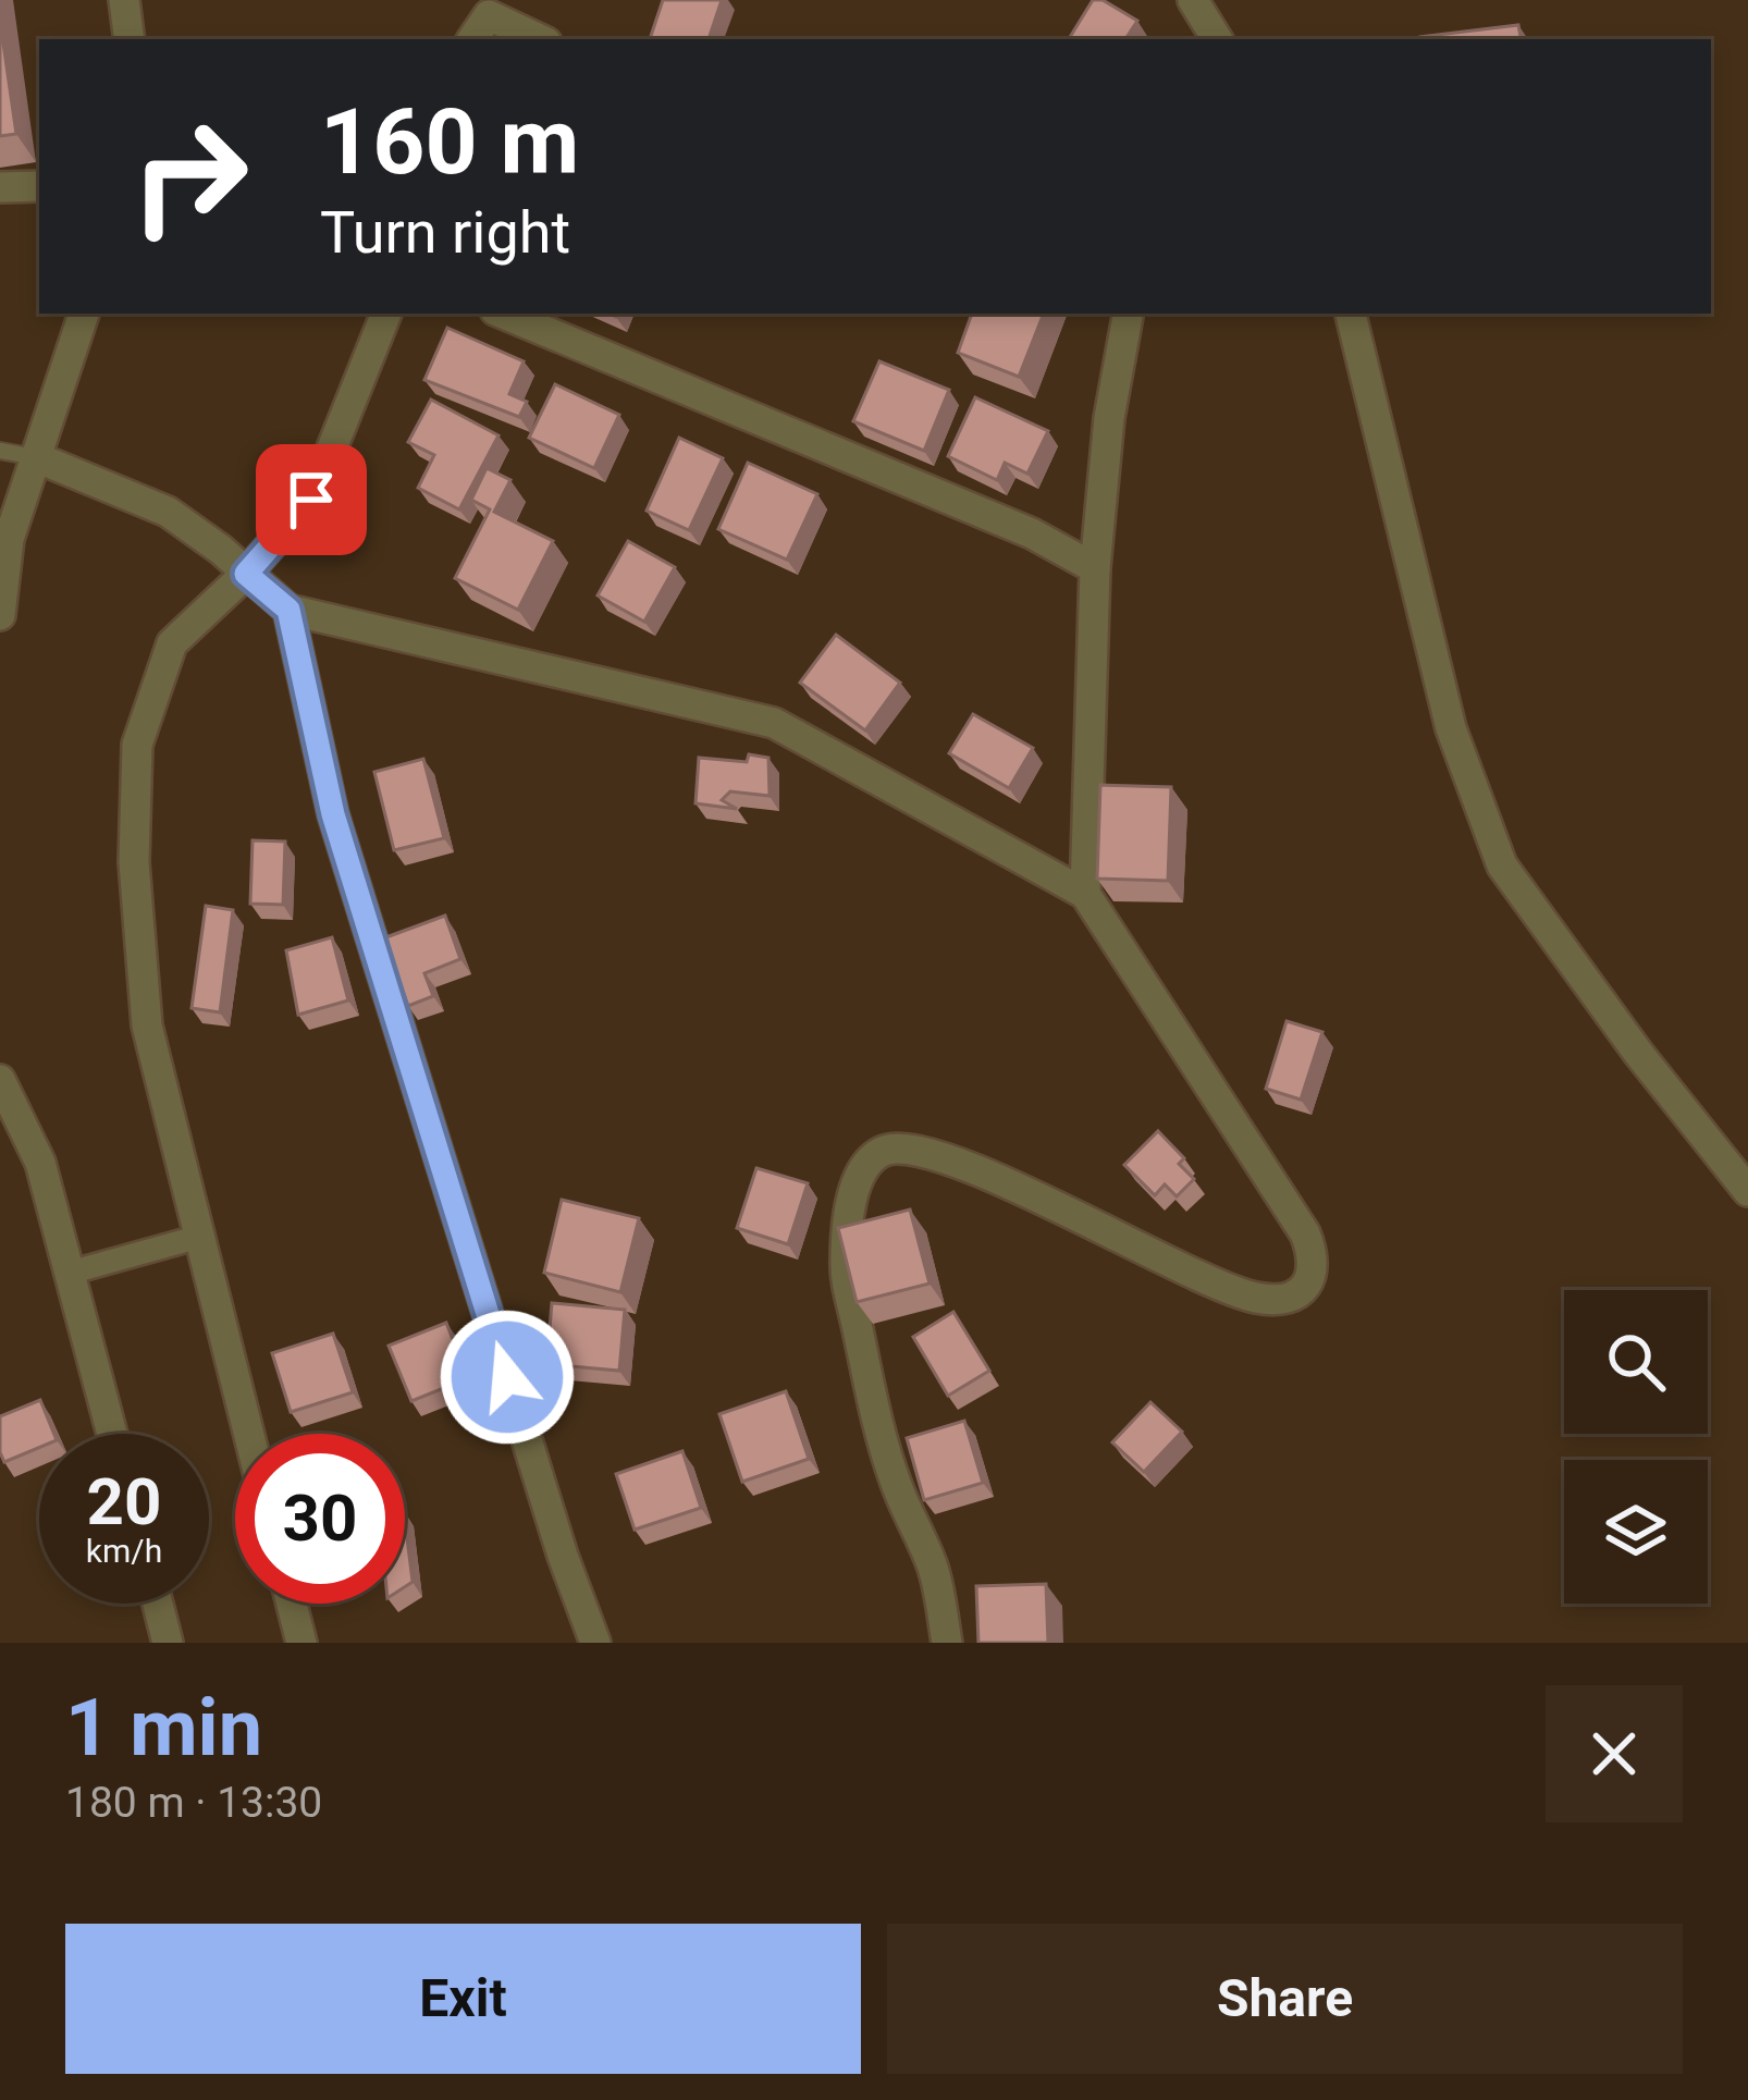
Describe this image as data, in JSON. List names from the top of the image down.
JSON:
{
  "page": {
    "turn": ["160 m", "Turn right"],
    "speed": "20 km/h",
    "limit": "30",
    "heading": ["1 min", "180 m · 13:30"],
    "buttons": ["Exit", "Share"]
  }
}
